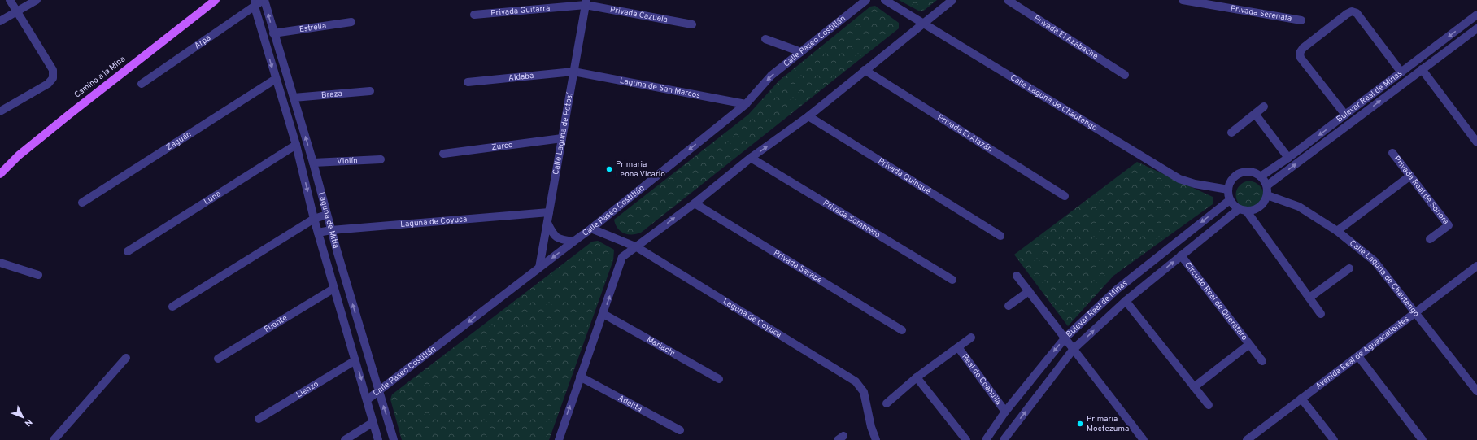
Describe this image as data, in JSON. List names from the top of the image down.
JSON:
{
  "streets": {
    "main road": ["Camino a la Mina"],
    "street": [
      "Privada Guitarra",
      "Privada Serenata",
      "Privada Cazuela",
      "Estrella",
      "Privada El Azabache",
      "Arpa",
      "Calle Paseo Costitlán",
      "Aldaba",
      "Laguna de San Marcos",
      "Braza",
      "Bulevar Real de Minas",
      "Calle Laguna de Chautengo",
      "Privada El Alazán",
      "Calle Laguna de Potosí",
      "Zaguán",
      "Zurco",
      "Violín",
      "Privada Quinqué",
      "Privada Real de Sonora",
      "Luna",
      "Privada Sombrero",
      "Laguna de Mitla",
      "Laguna de Coyuca",
      "Privada Sarape",
      "Circuito Real de Querétaro",
      "Fuente",
      "Mariachi",
      "Avenida Real de Aguascalientes",
      "Real de Coahuila",
      "Lienzo",
      "Adelita"
    ]
  },
  "crossings": [
    ["Privada Guitarra", "Privada Cazuela"],
    ["Privada Guitarra", "Calle Laguna de Potosí"],
    ["Privada Cazuela", "Calle Laguna de Potosí"],
    ["Estrella", "Laguna de Mitla"],
    ["Arpa", "Laguna de Mitla"],
    ["Calle Paseo Costitlán", "Laguna de San Marcos"],
    ["Calle Paseo Costitlán", "Calle Laguna de Potosí"],
    ["Calle Paseo Costitlán", "Laguna de Mitla"],
    ["Calle Paseo Costitlán", "Laguna de Coyuca"],
    ["Aldaba", "Laguna de San Marcos"],
    ["Aldaba", "Calle Laguna de Potosí"],
    ["Laguna de San Marcos", "Calle Laguna de Potosí"],
    ["Braza", "Laguna de Mitla"],
    ["Bulevar Real de Minas", "Calle Laguna de Chautengo"],
    ["Bulevar Real de Minas", "Circuito Real de Querétaro"],
    ["Bulevar Real de Minas", "Real de Coahuila"],
    ["Calle Laguna de Chautengo", "Avenida Real de Aguascalientes"],
    ["Calle Laguna de Potosí", "Zurco"],
    ["Calle Laguna de Potosí", "Laguna de Coyuca"],
    ["Zaguán", "Laguna de Mitla"],
    ["Violín", "Laguna de Mitla"],
    ["Luna", "Laguna de Mitla"],
    ["Laguna de Mitla", "Laguna de Coyuca"],
    ["Laguna de Mitla", "Fuente"],
    ["Laguna de Mitla", "Lienzo"]
  ],
  "places": ["Primaria Leona Vicario", "Primaria Moctezuma"],
  "north": "bottom right"
}
